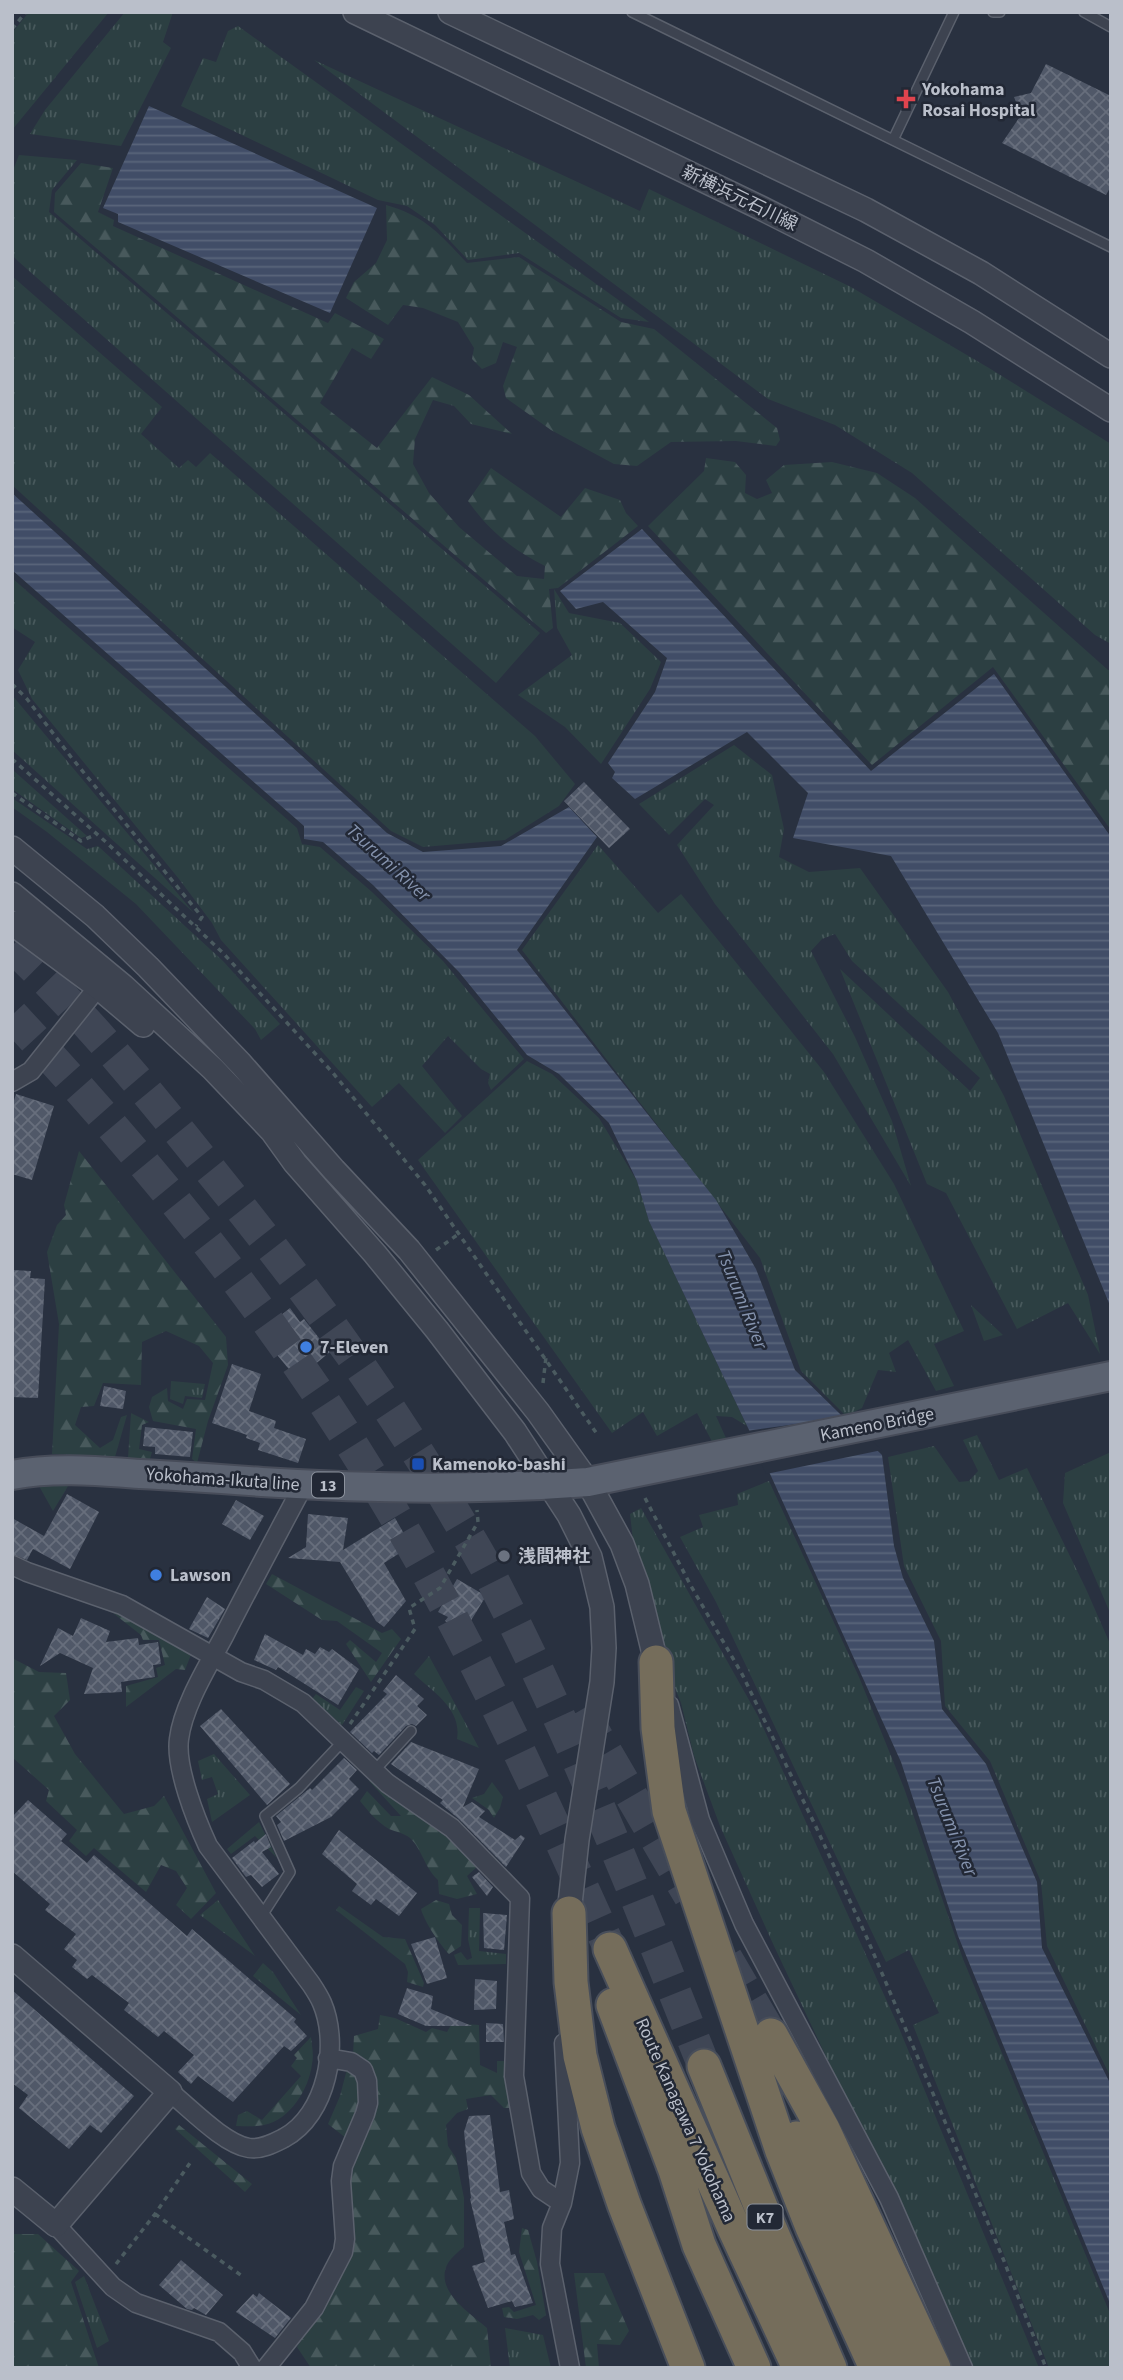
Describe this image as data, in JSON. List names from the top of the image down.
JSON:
{
  "streets": {
    "highway": ["Route Kanagawa 7 Yokohama", "K7"],
    "main road": ["Kameno Bridge", "Yokohama-Ikuta line", "13"],
    "street": ["新横浜元石川線"]
  },
  "crossings": [
    ["Kameno Bridge", "Yokohama-Ikuta line"]
  ],
  "water": ["Tsurumi River"],
  "places": {
    "health": ["Yokohama Rosai Hospital"],
    "other": ["7-Eleven", "浅間神社", "Lawson"],
    "transit": ["Kamenoko-bashi"]
  }
}
